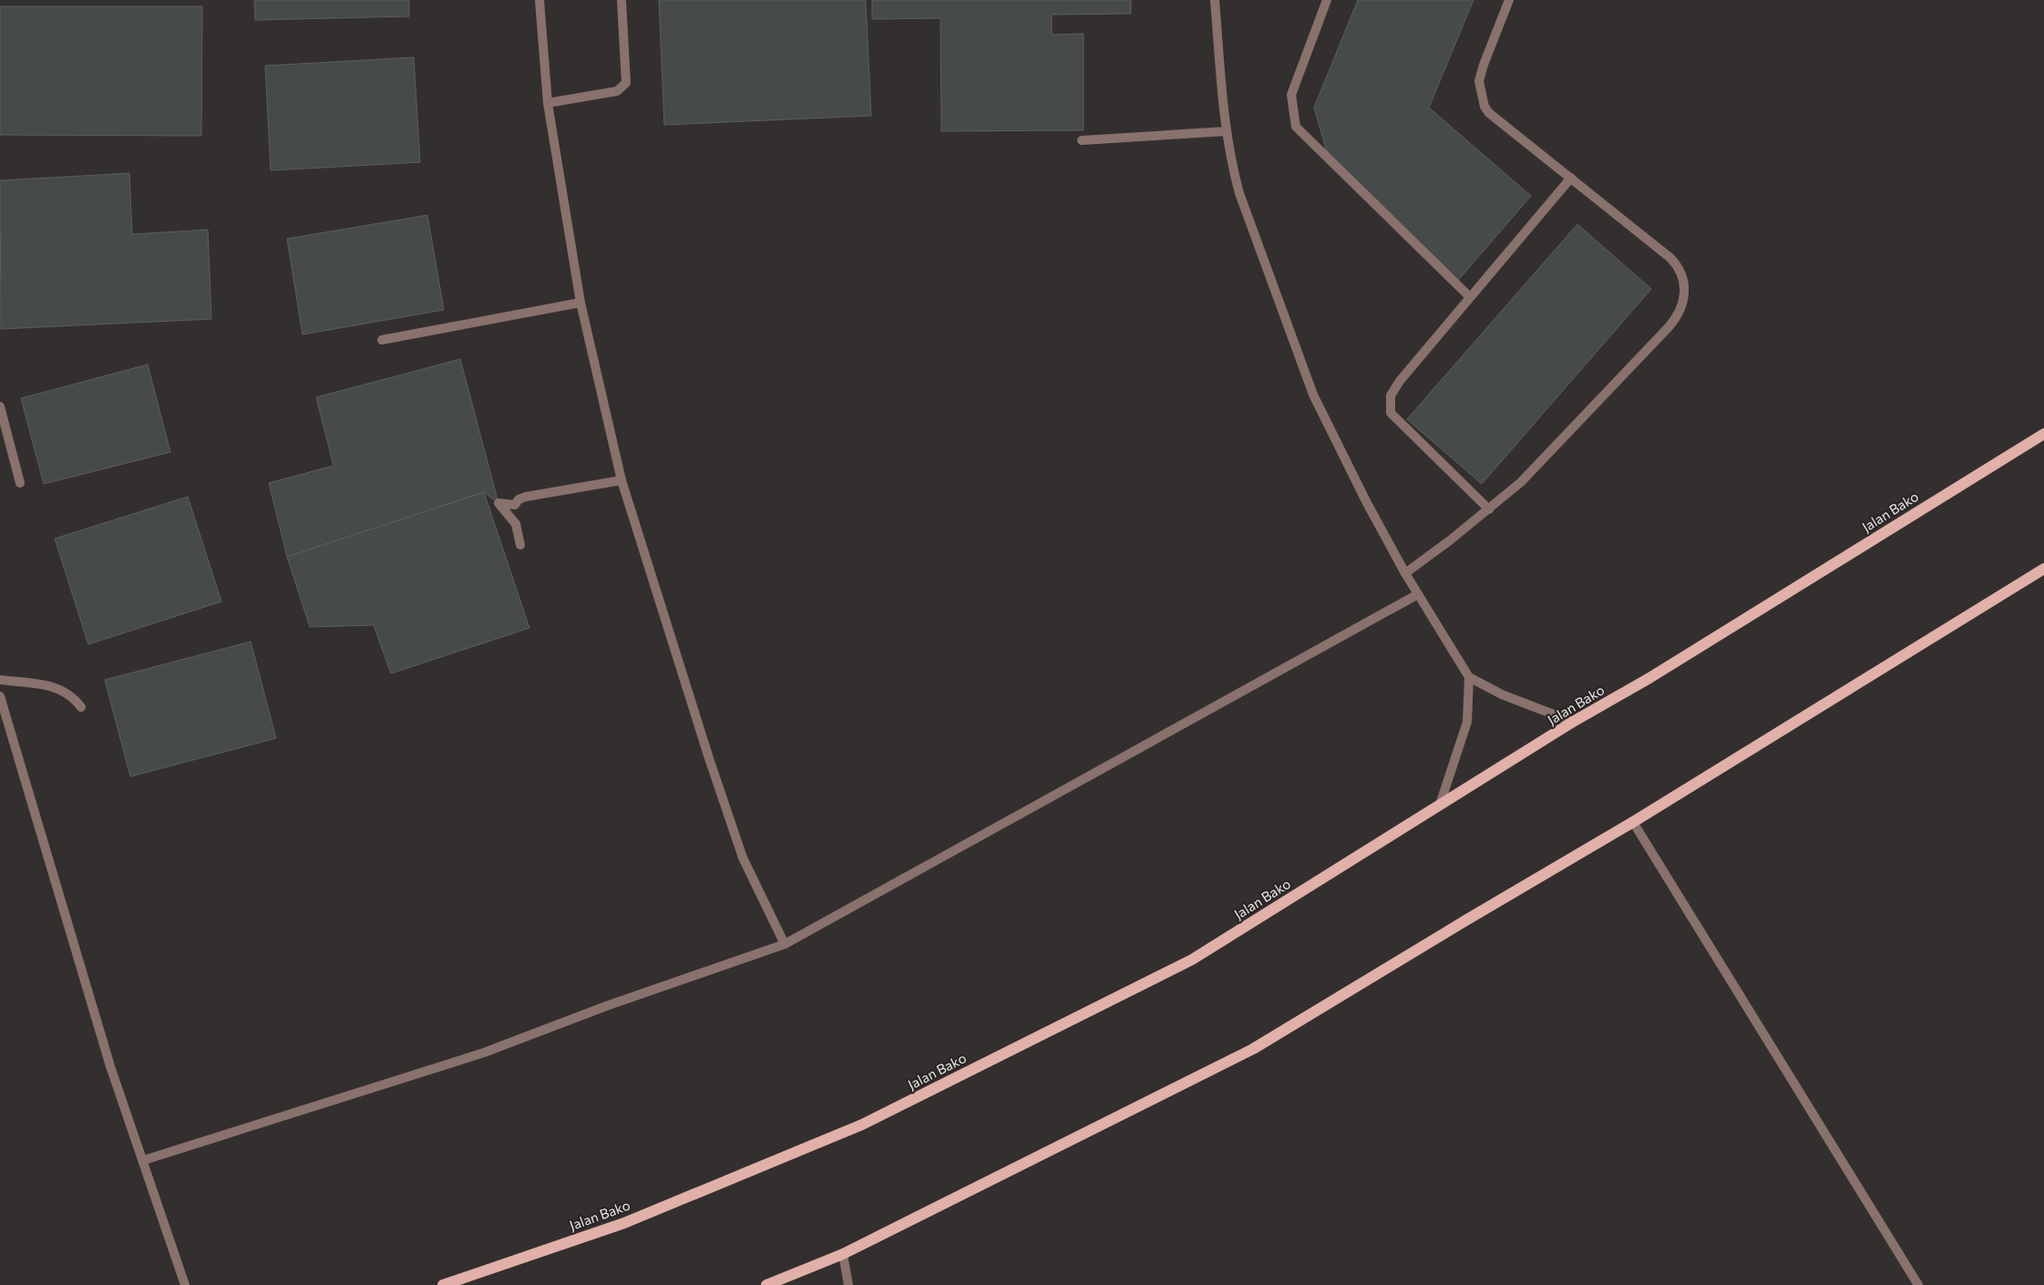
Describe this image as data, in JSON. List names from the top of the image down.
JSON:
{
  "streets": {
    "main road": ["Jalan Bako"]
  }
}
